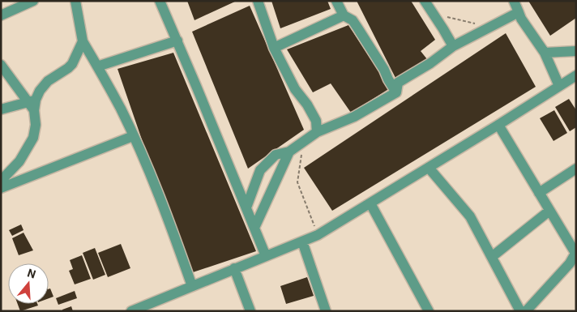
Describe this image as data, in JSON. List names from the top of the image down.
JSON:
{
  "north": "top"
}
